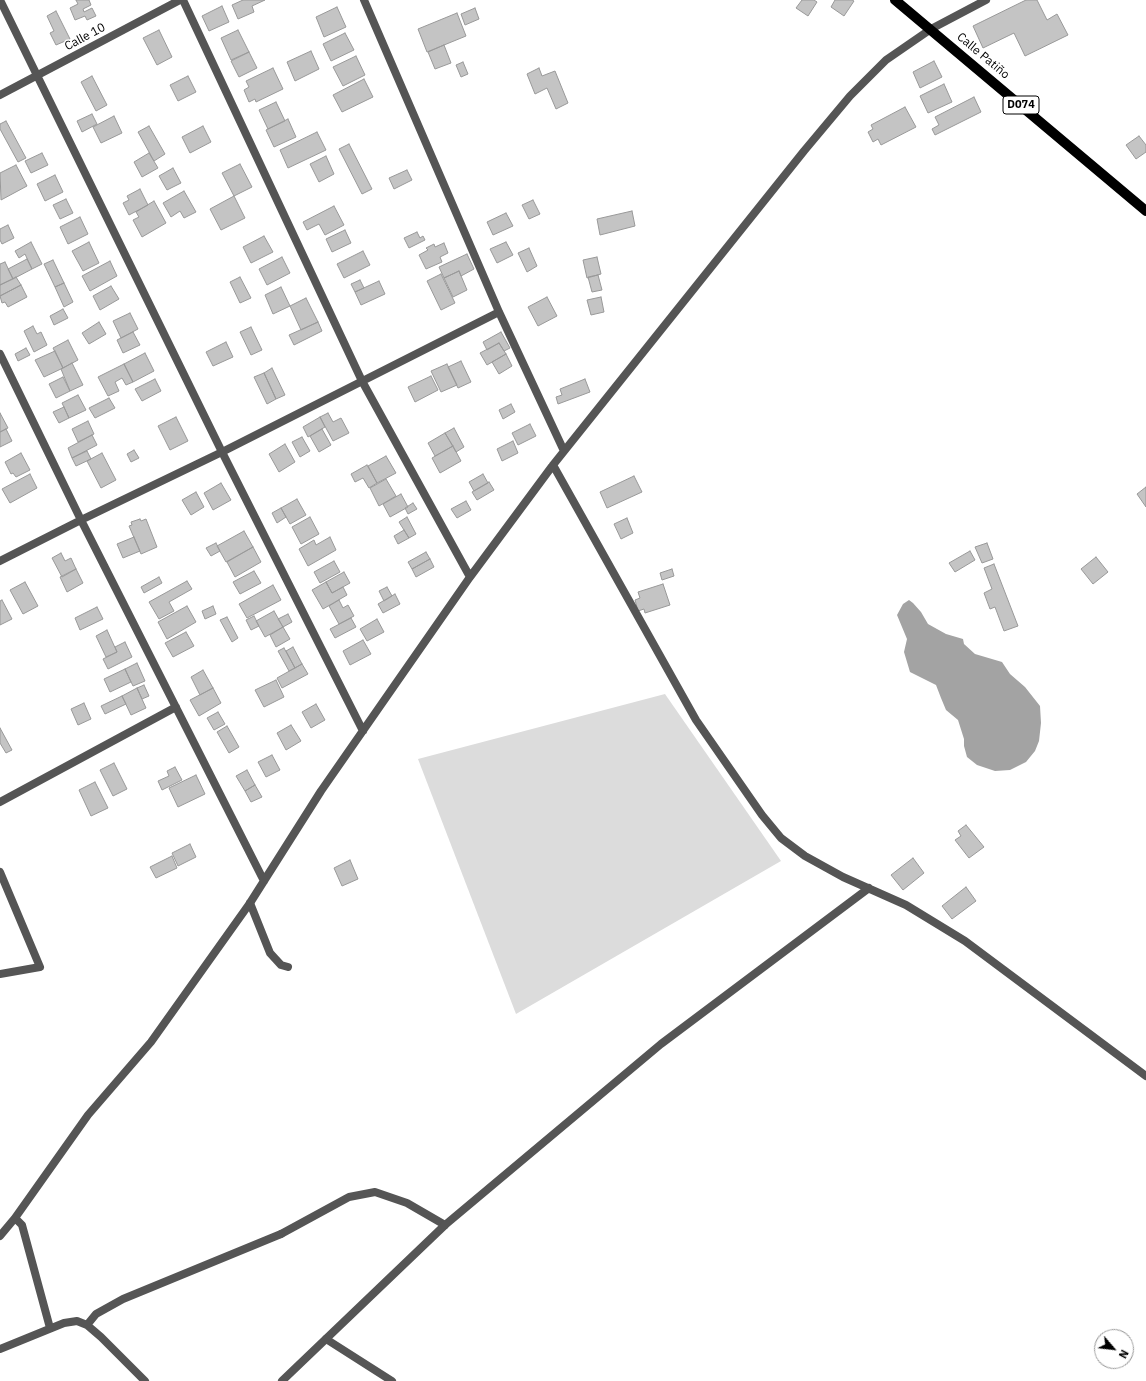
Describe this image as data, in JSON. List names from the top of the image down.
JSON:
{
  "streets": {
    "main road": ["Calle Patiño", "D074"],
    "street": ["Calle 10"]
  },
  "north": "bottom right"
}
